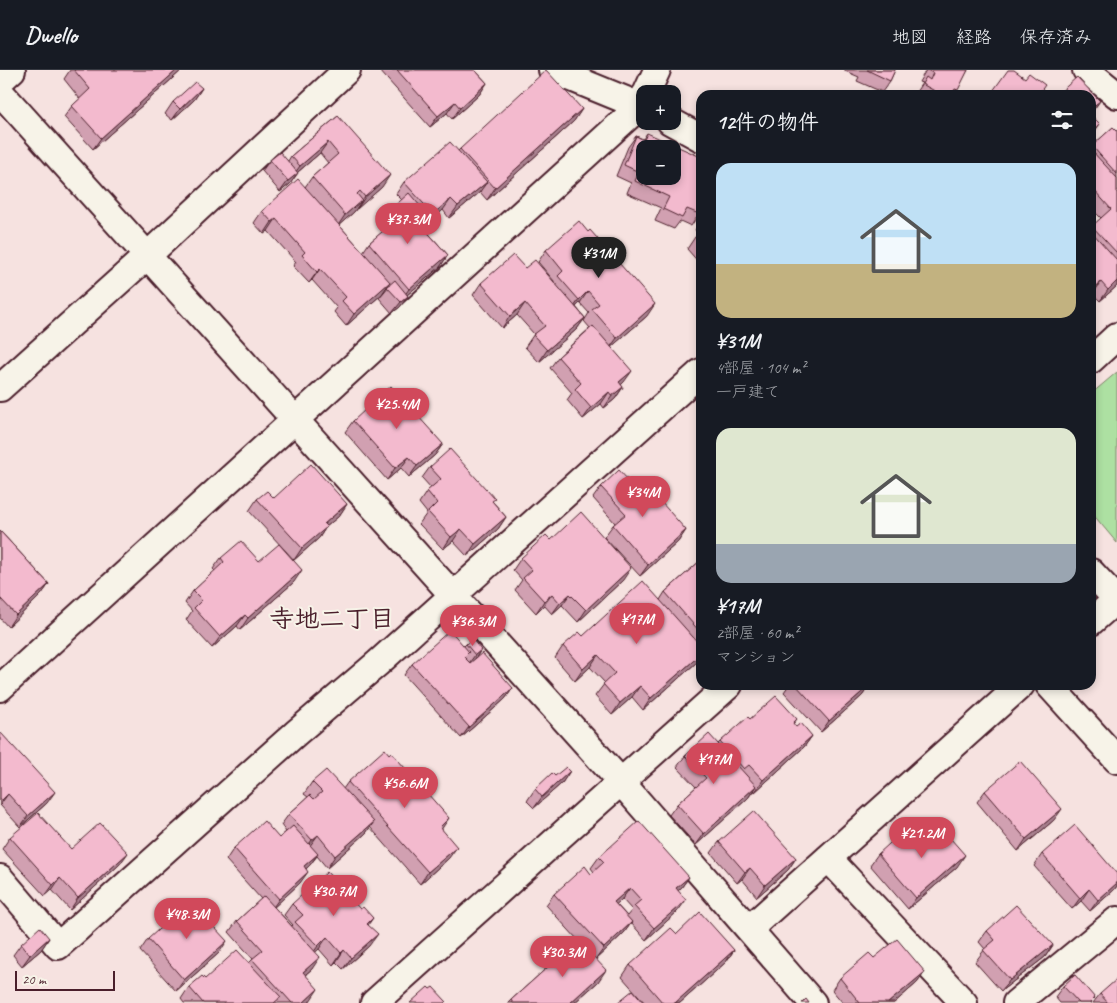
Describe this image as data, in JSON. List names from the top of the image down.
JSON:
{
  "districts": ["寺地二丁目"],
  "scale_bar": "20 m",
  "page": {
    "header": "Dwello",
    "nav": ["地図", "経路", "保存済み"],
    "map_buttons": ["+", "−"],
    "heading": "12件の物件",
    "list": [
      {
        "name": "¥31M",
        "note": "4部屋 · 104 m² · 一戸建て"
      },
      {
        "name": "¥17M",
        "note": "2部屋 · 60 m² · マンション"
      }
    ],
    "price": [
      "¥37.3M",
      "¥31M",
      "¥25.4M",
      "¥34M",
      "¥17M",
      "¥36.3M",
      "¥17M",
      "¥56.6M",
      "¥21.2M",
      "¥30.7M",
      "¥48.3M",
      "¥30.3M"
    ],
    "scale": "20 m"
  }
}
